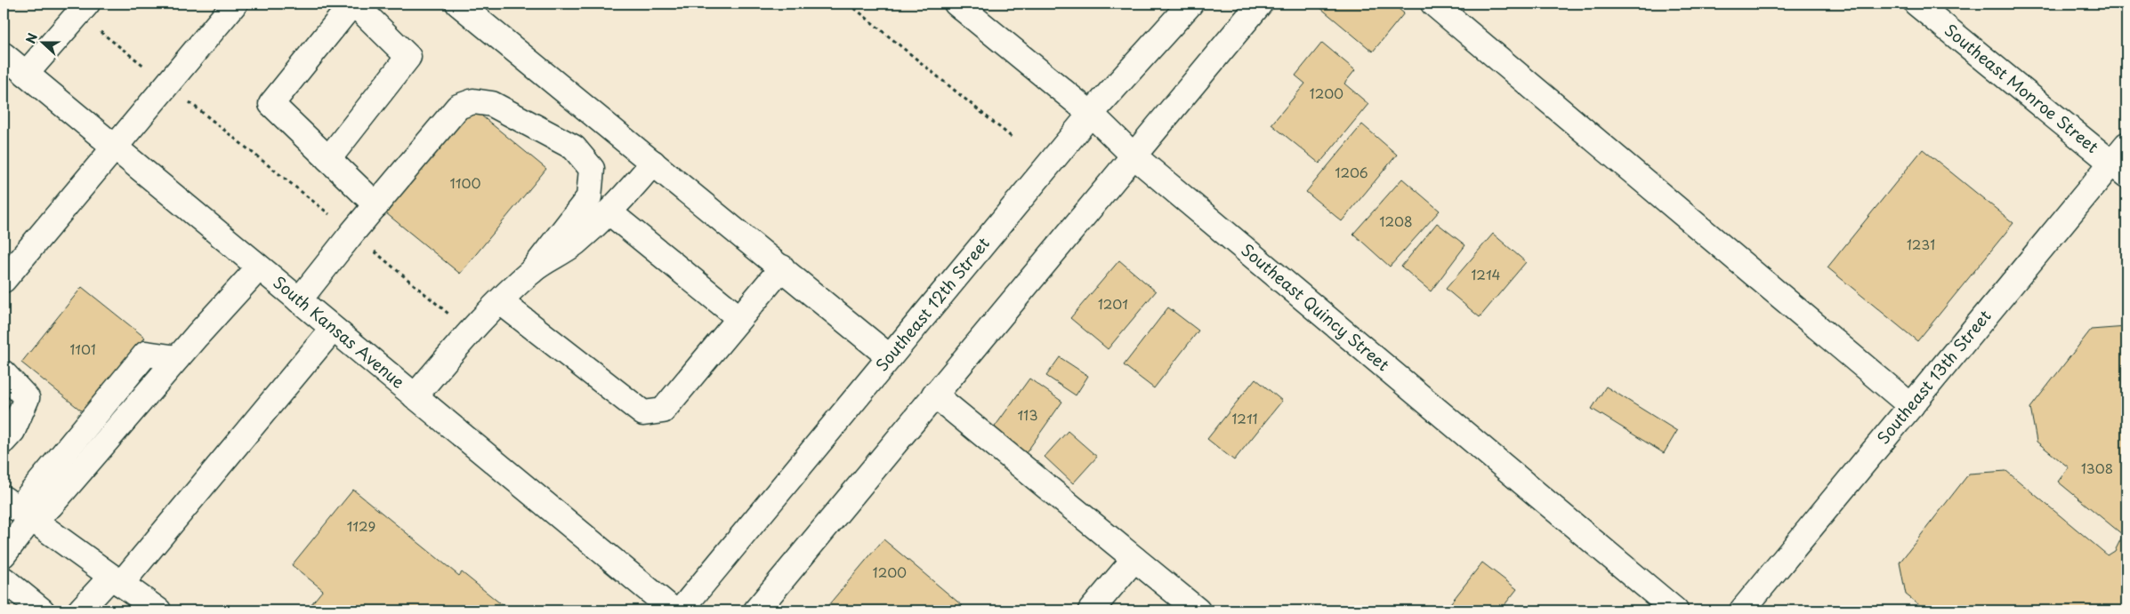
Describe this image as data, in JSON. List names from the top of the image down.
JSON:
{
  "streets": {
    "street": [
      "Southeast Monroe Street",
      "Southeast 12th Street",
      "Southeast Quincy Street",
      "South Kansas Avenue",
      "Southeast 13th Street"
    ]
  },
  "crossings": [
    ["Southeast Monroe Street", "Southeast 13th Street"],
    ["Southeast 12th Street", "Southeast Quincy Street"]
  ],
  "house_numbers": [
    "1200",
    "1206",
    "1100",
    "1208",
    "1231",
    "1214",
    "1201",
    "1101",
    "113",
    "1211",
    "1308",
    "1129",
    "1200"
  ],
  "north": "left"
}
